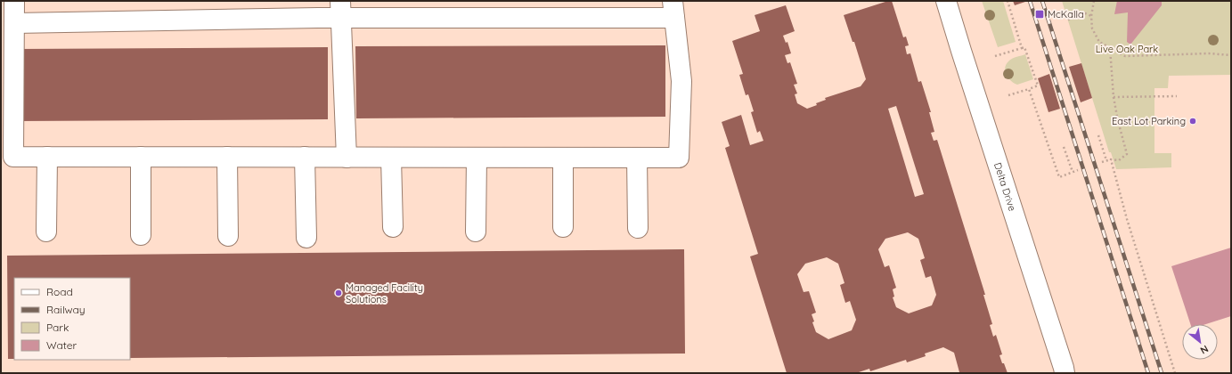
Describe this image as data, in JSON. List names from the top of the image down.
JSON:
{
  "streets": {
    "street": ["Delta Drive"]
  },
  "parks": ["Live Oak Park"],
  "places": {
    "transit": ["McKalla"],
    "other": ["East Lot Parking", "Managed Facility Solutions"]
  },
  "legend": [
    "Road",
    "Railway",
    "Park",
    "Water"
  ],
  "north": "bottom right"
}
